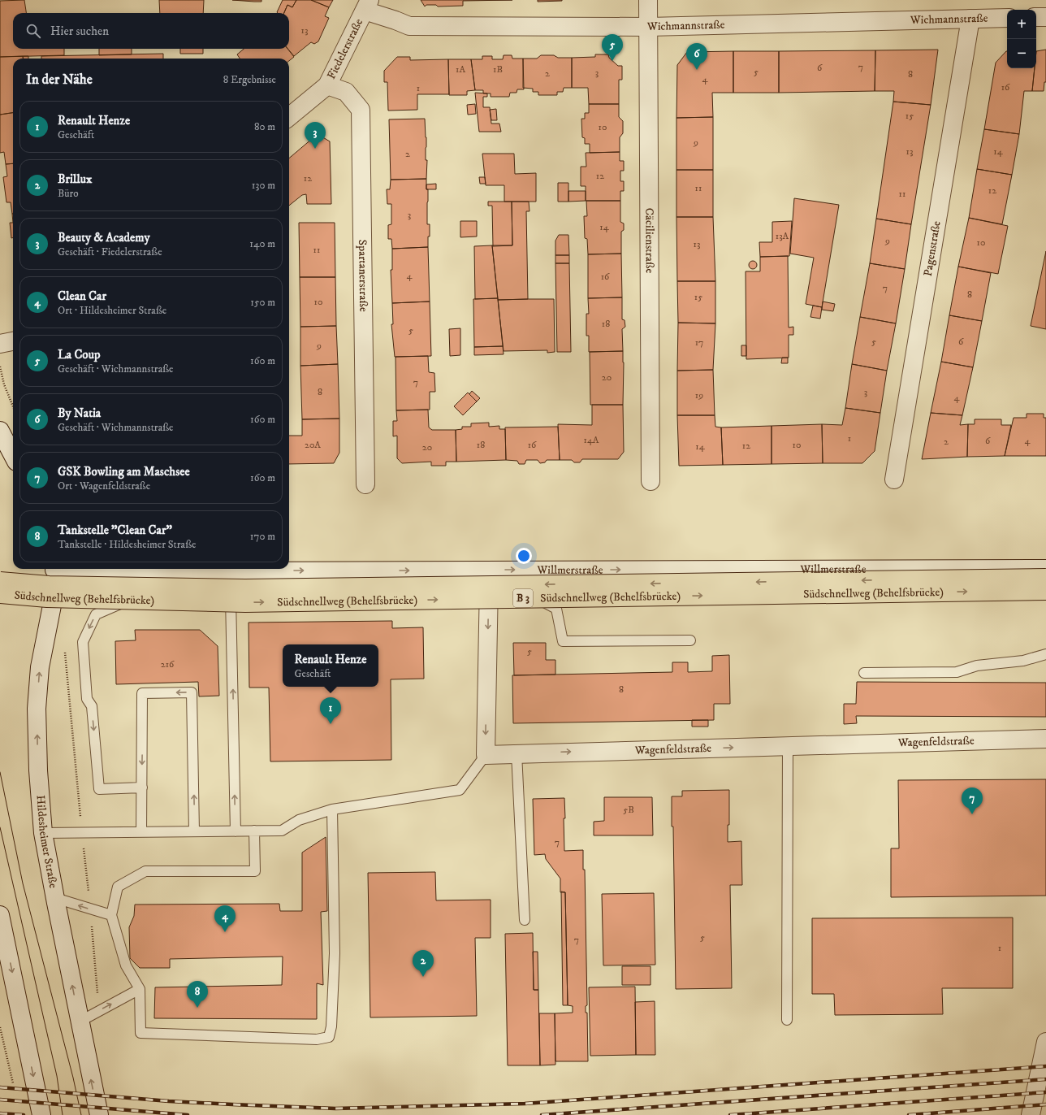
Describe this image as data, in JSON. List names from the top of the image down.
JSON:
{
  "streets": {
    "highway": ["Südschnellweg (Behelfsbrücke)", "B 3"],
    "street": [
      "Wichmannstraße",
      "Fiedelerstraße",
      "Cäcilienstraße",
      "Pagenstraße",
      "Spartanerstraße",
      "Willmerstraße",
      "Wagenfeldstraße",
      "Hildesheimer Straße"
    ]
  },
  "crossings": [
    ["Wichmannstraße", "Fiedelerstraße"],
    ["Wichmannstraße", "Cäcilienstraße"],
    ["Wichmannstraße", "Pagenstraße"],
    ["Fiedelerstraße", "Spartanerstraße"]
  ],
  "one_way": ["Willmerstraße", "Wagenfeldstraße"],
  "house_numbers": [
    "13",
    "7",
    "6",
    "1A",
    "1B",
    "5",
    "3",
    "2",
    "8",
    "4",
    "16",
    "1",
    "15",
    "10",
    "9",
    "13",
    "14",
    "2",
    "12",
    "12",
    "11",
    "12",
    "11",
    "3",
    "14",
    "13A",
    "9",
    "10",
    "13",
    "11",
    "4",
    "16",
    "7",
    "8",
    "15",
    "10",
    "18",
    "5",
    "5",
    "6",
    "17",
    "9",
    "20",
    "7",
    "8",
    "3",
    "19",
    "4",
    "1",
    "14A",
    "6",
    "4",
    "2",
    "20A",
    "18",
    "16",
    "10",
    "12",
    "14",
    "20",
    "5",
    "216",
    "8",
    "5B",
    "7",
    "5",
    "7",
    "1"
  ],
  "page": {
    "map_buttons": ["+", "−"],
    "search": "Hier suchen",
    "pins": [
      "5",
      "6",
      "3",
      "1",
      "7",
      "4",
      "2",
      "8"
    ],
    "heading": ["In der Nähe", "8 Ergebnisse"],
    "list": [
      {
        "mark": "1",
        "name": "Renault Henze",
        "note": "Geschäft",
        "value": "80 m"
      },
      {
        "mark": "2",
        "name": "Brillux",
        "note": "Büro",
        "value": "130 m"
      },
      {
        "mark": "3",
        "name": "Beauty & Academy",
        "note": "Geschäft · Fiedelerstraße",
        "value": "140 m"
      },
      {
        "mark": "4",
        "name": "Clean Car",
        "note": "Ort · Hildesheimer Straße",
        "value": "150 m"
      },
      {
        "mark": "5",
        "name": "La Coup",
        "note": "Geschäft · Wichmannstraße",
        "value": "160 m"
      },
      {
        "mark": "6",
        "name": "By Natia",
        "note": "Geschäft · Wichmannstraße",
        "value": "160 m"
      },
      {
        "mark": "7",
        "name": "GSK Bowling am Maschsee",
        "note": "Ort · Wagenfeldstraße",
        "value": "160 m"
      },
      {
        "mark": "8",
        "name": "Tankstelle \"Clean Car\"",
        "note": "Tankstelle · Hildesheimer Straße",
        "value": "170 m"
      }
    ],
    "popup": ["Renault Henze", "Geschäft"]
  }
}
